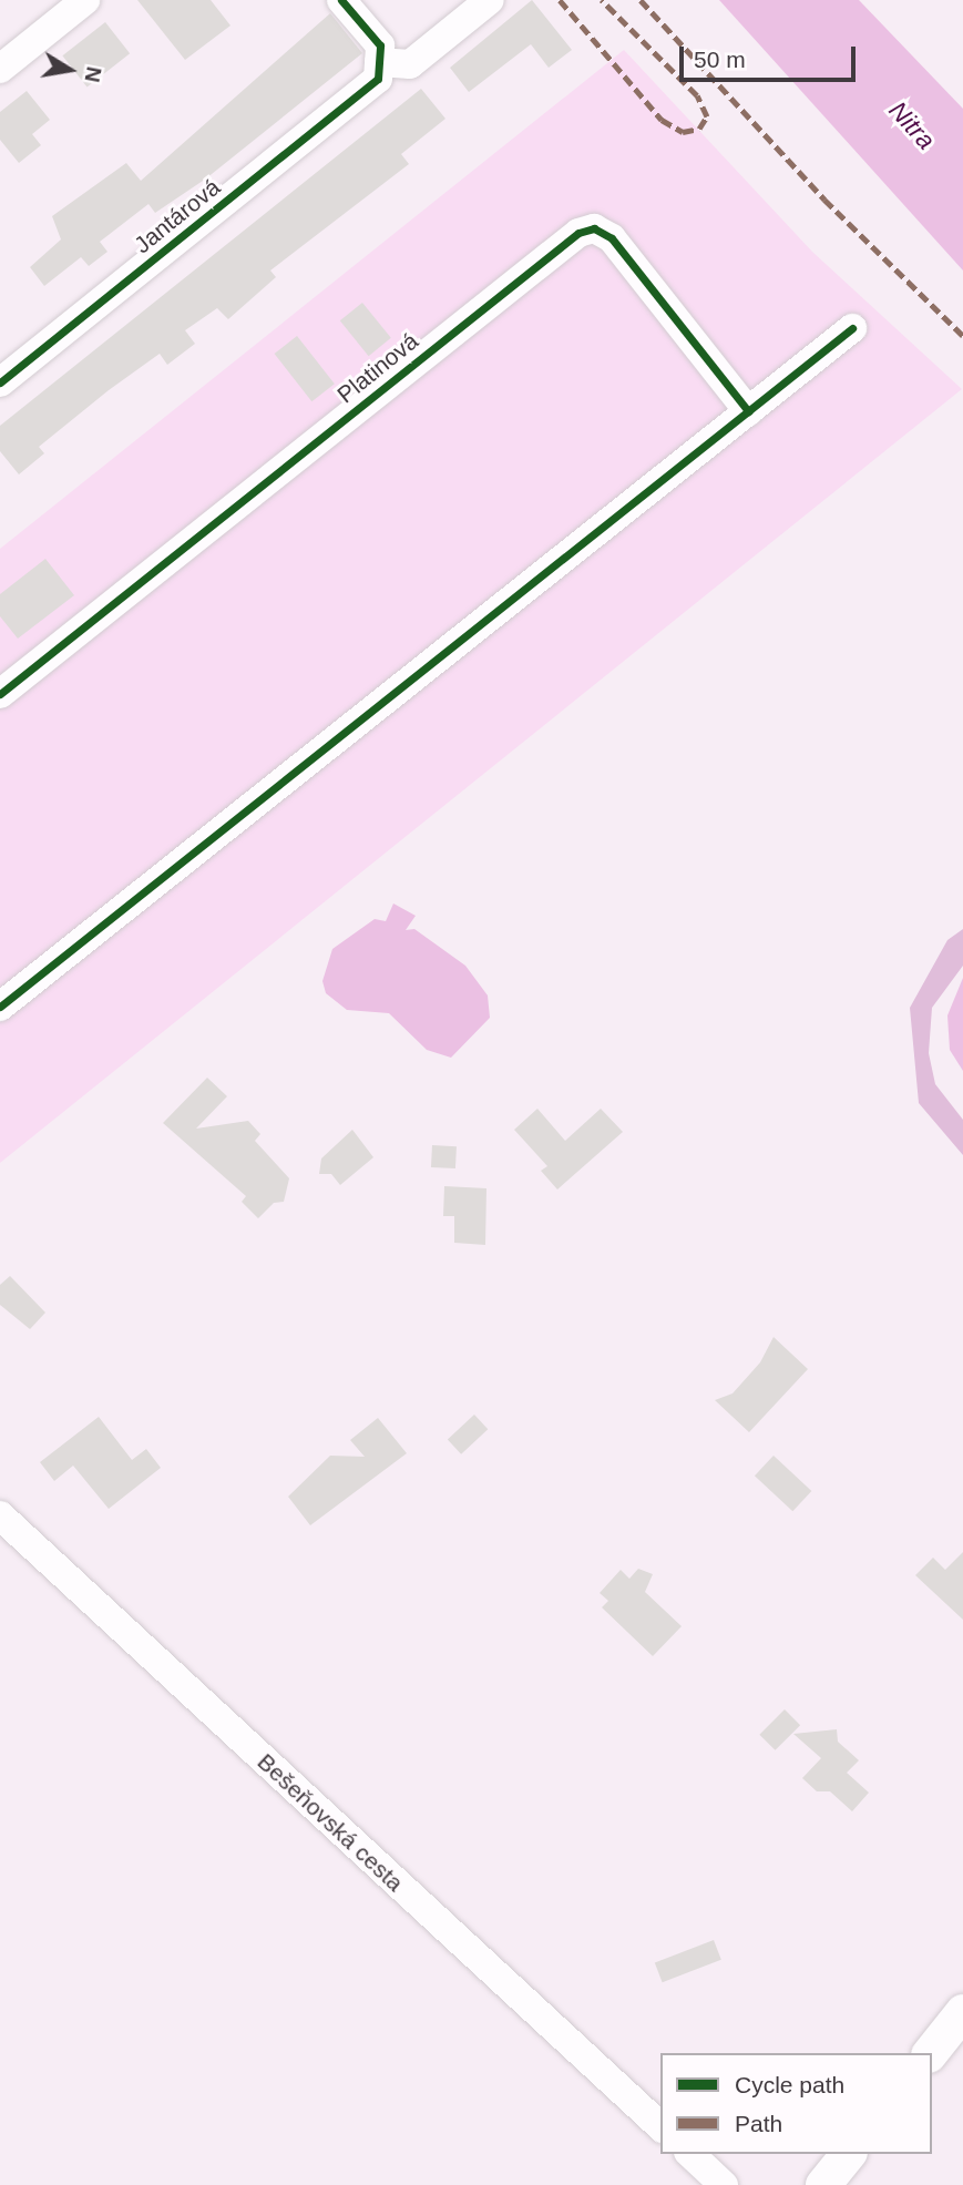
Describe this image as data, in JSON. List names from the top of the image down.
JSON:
{
  "streets": {
    "street": ["Jantárová", "Platinová", "Bešeňovská cesta"]
  },
  "water": ["Nitra"],
  "legend": ["Cycle path", "Path"],
  "scale_bar": "50 m",
  "north": "right"
}
